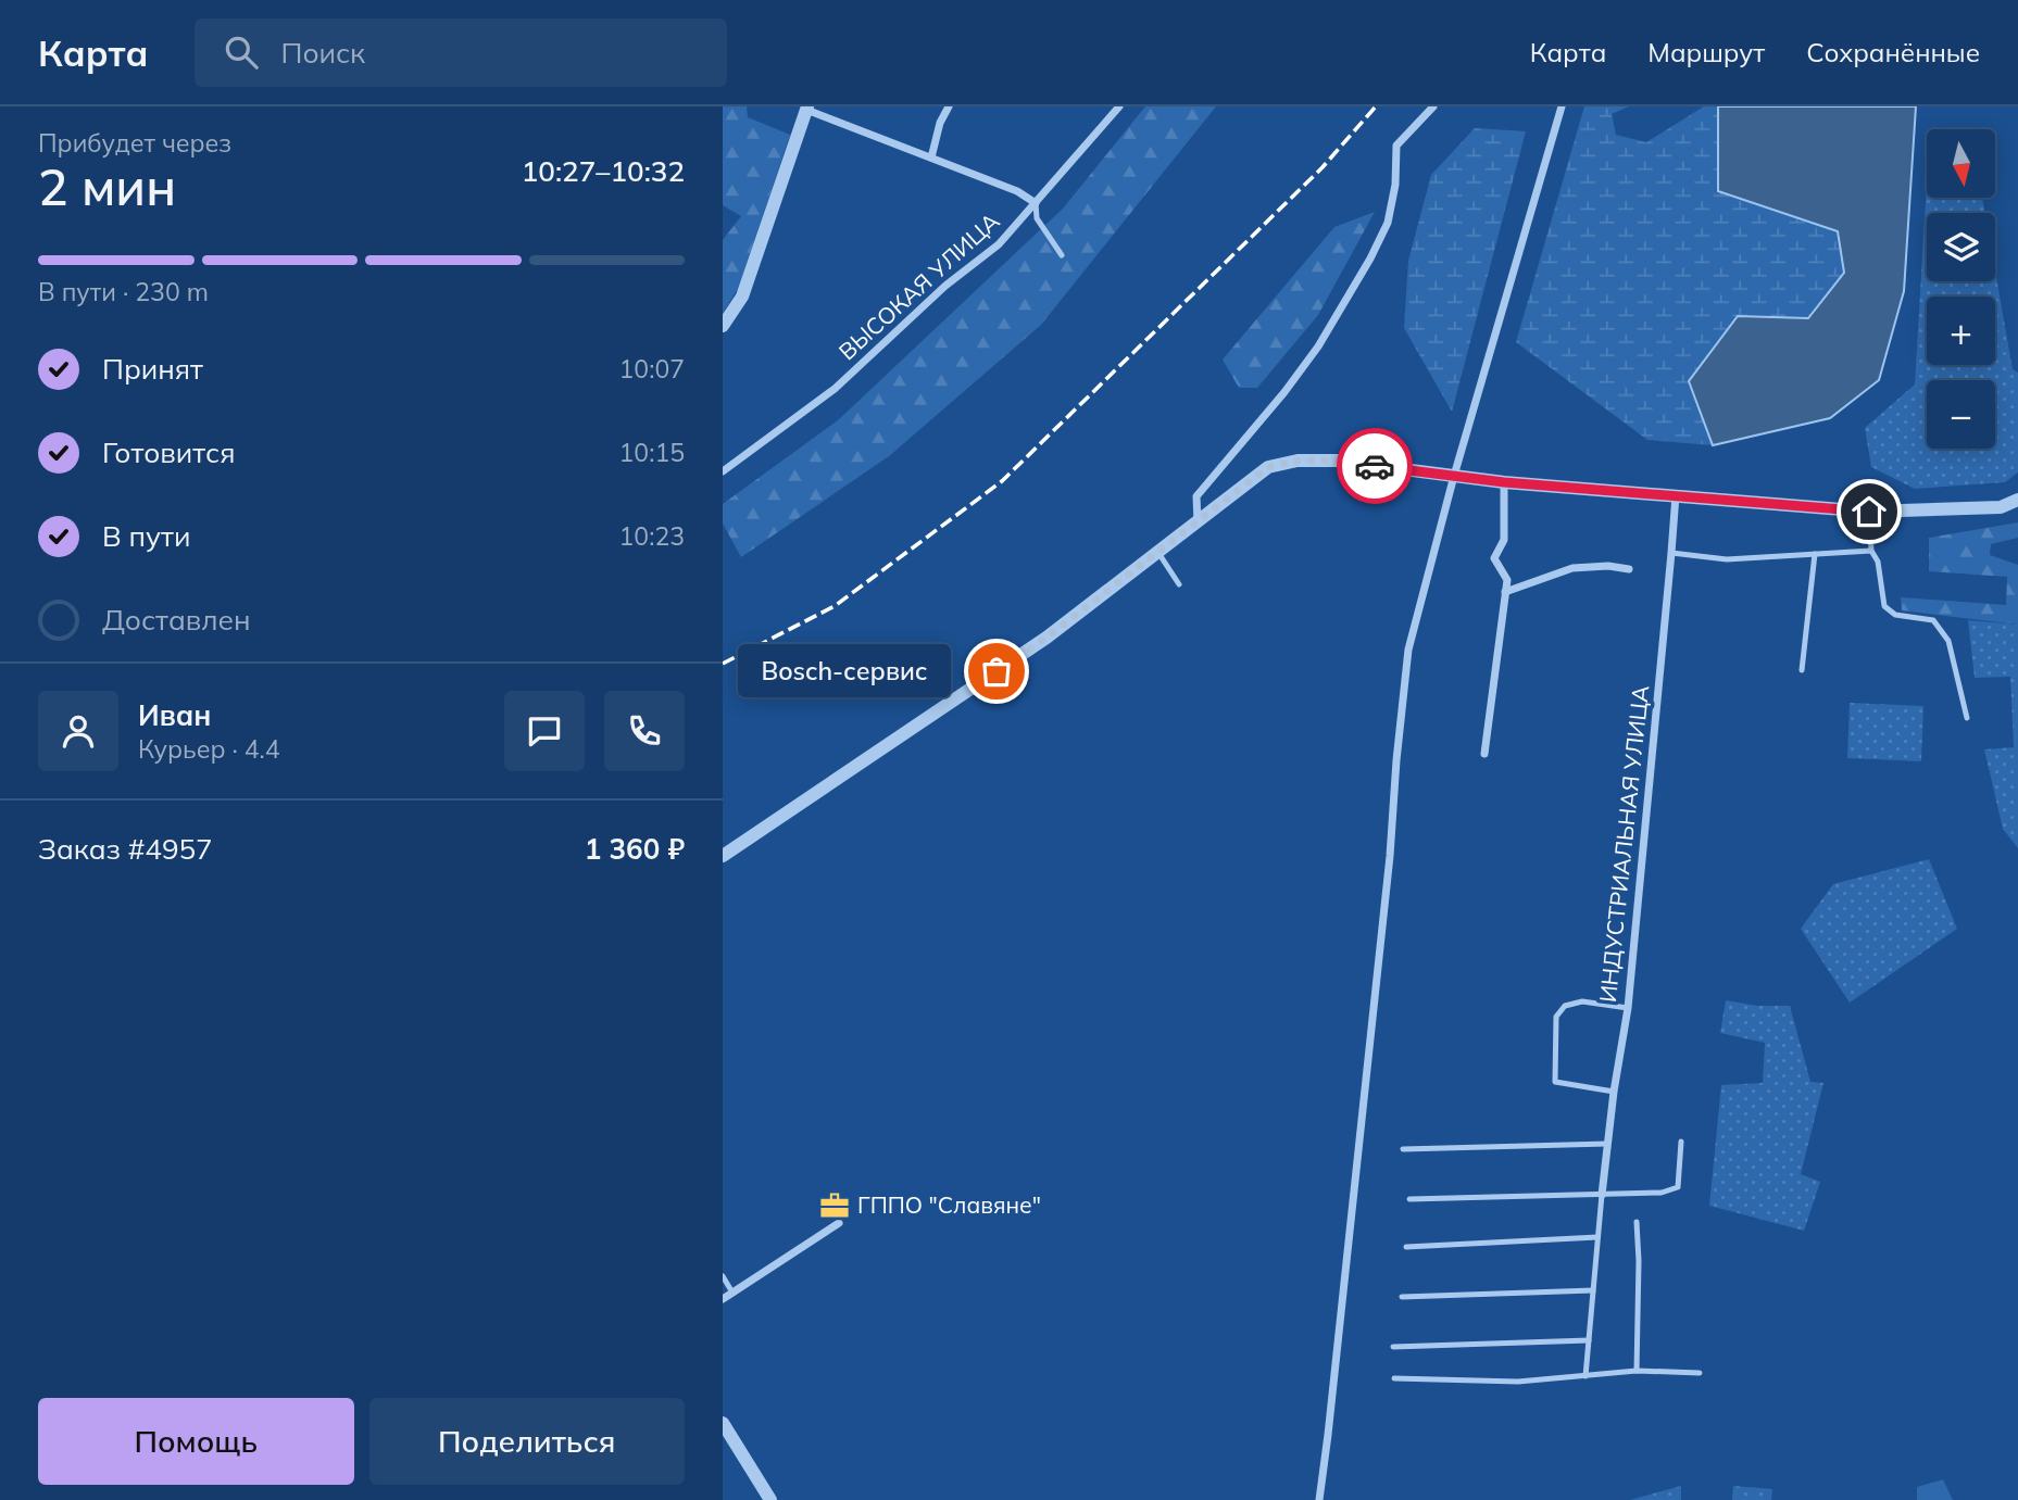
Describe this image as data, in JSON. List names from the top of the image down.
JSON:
{
  "streets": {
    "street": ["ВЫСОКАЯ УЛИЦА", "ИНДУСТРИАЛЬНАЯ УЛИЦА"]
  },
  "places": {
    "other": ["Bosch-сервис"],
    "office": ["ГППО \"Славяне\""]
  },
  "north": "bottom",
  "page": {
    "header": "Карта",
    "search": "Поиск",
    "nav": ["Карта", "Маршрут", "Сохранённые"],
    "heading": ["2 мин", "Прибудет через", "10:27–10:32"],
    "panel": [
      "Иван",
      "Курьер · 4.4",
      "Заказ #4957",
      "1 360 ₽"
    ],
    "map_buttons": ["+", "−"],
    "bar": "В пути · 230 m",
    "list": [
      ["Принят", "10:07"],
      ["Готовится", "10:15"],
      ["В пути", "10:23"],
      "Доставлен"
    ],
    "bubble": "Bosch-сервис",
    "buttons": ["Помощь", "Поделиться"]
  }
}
